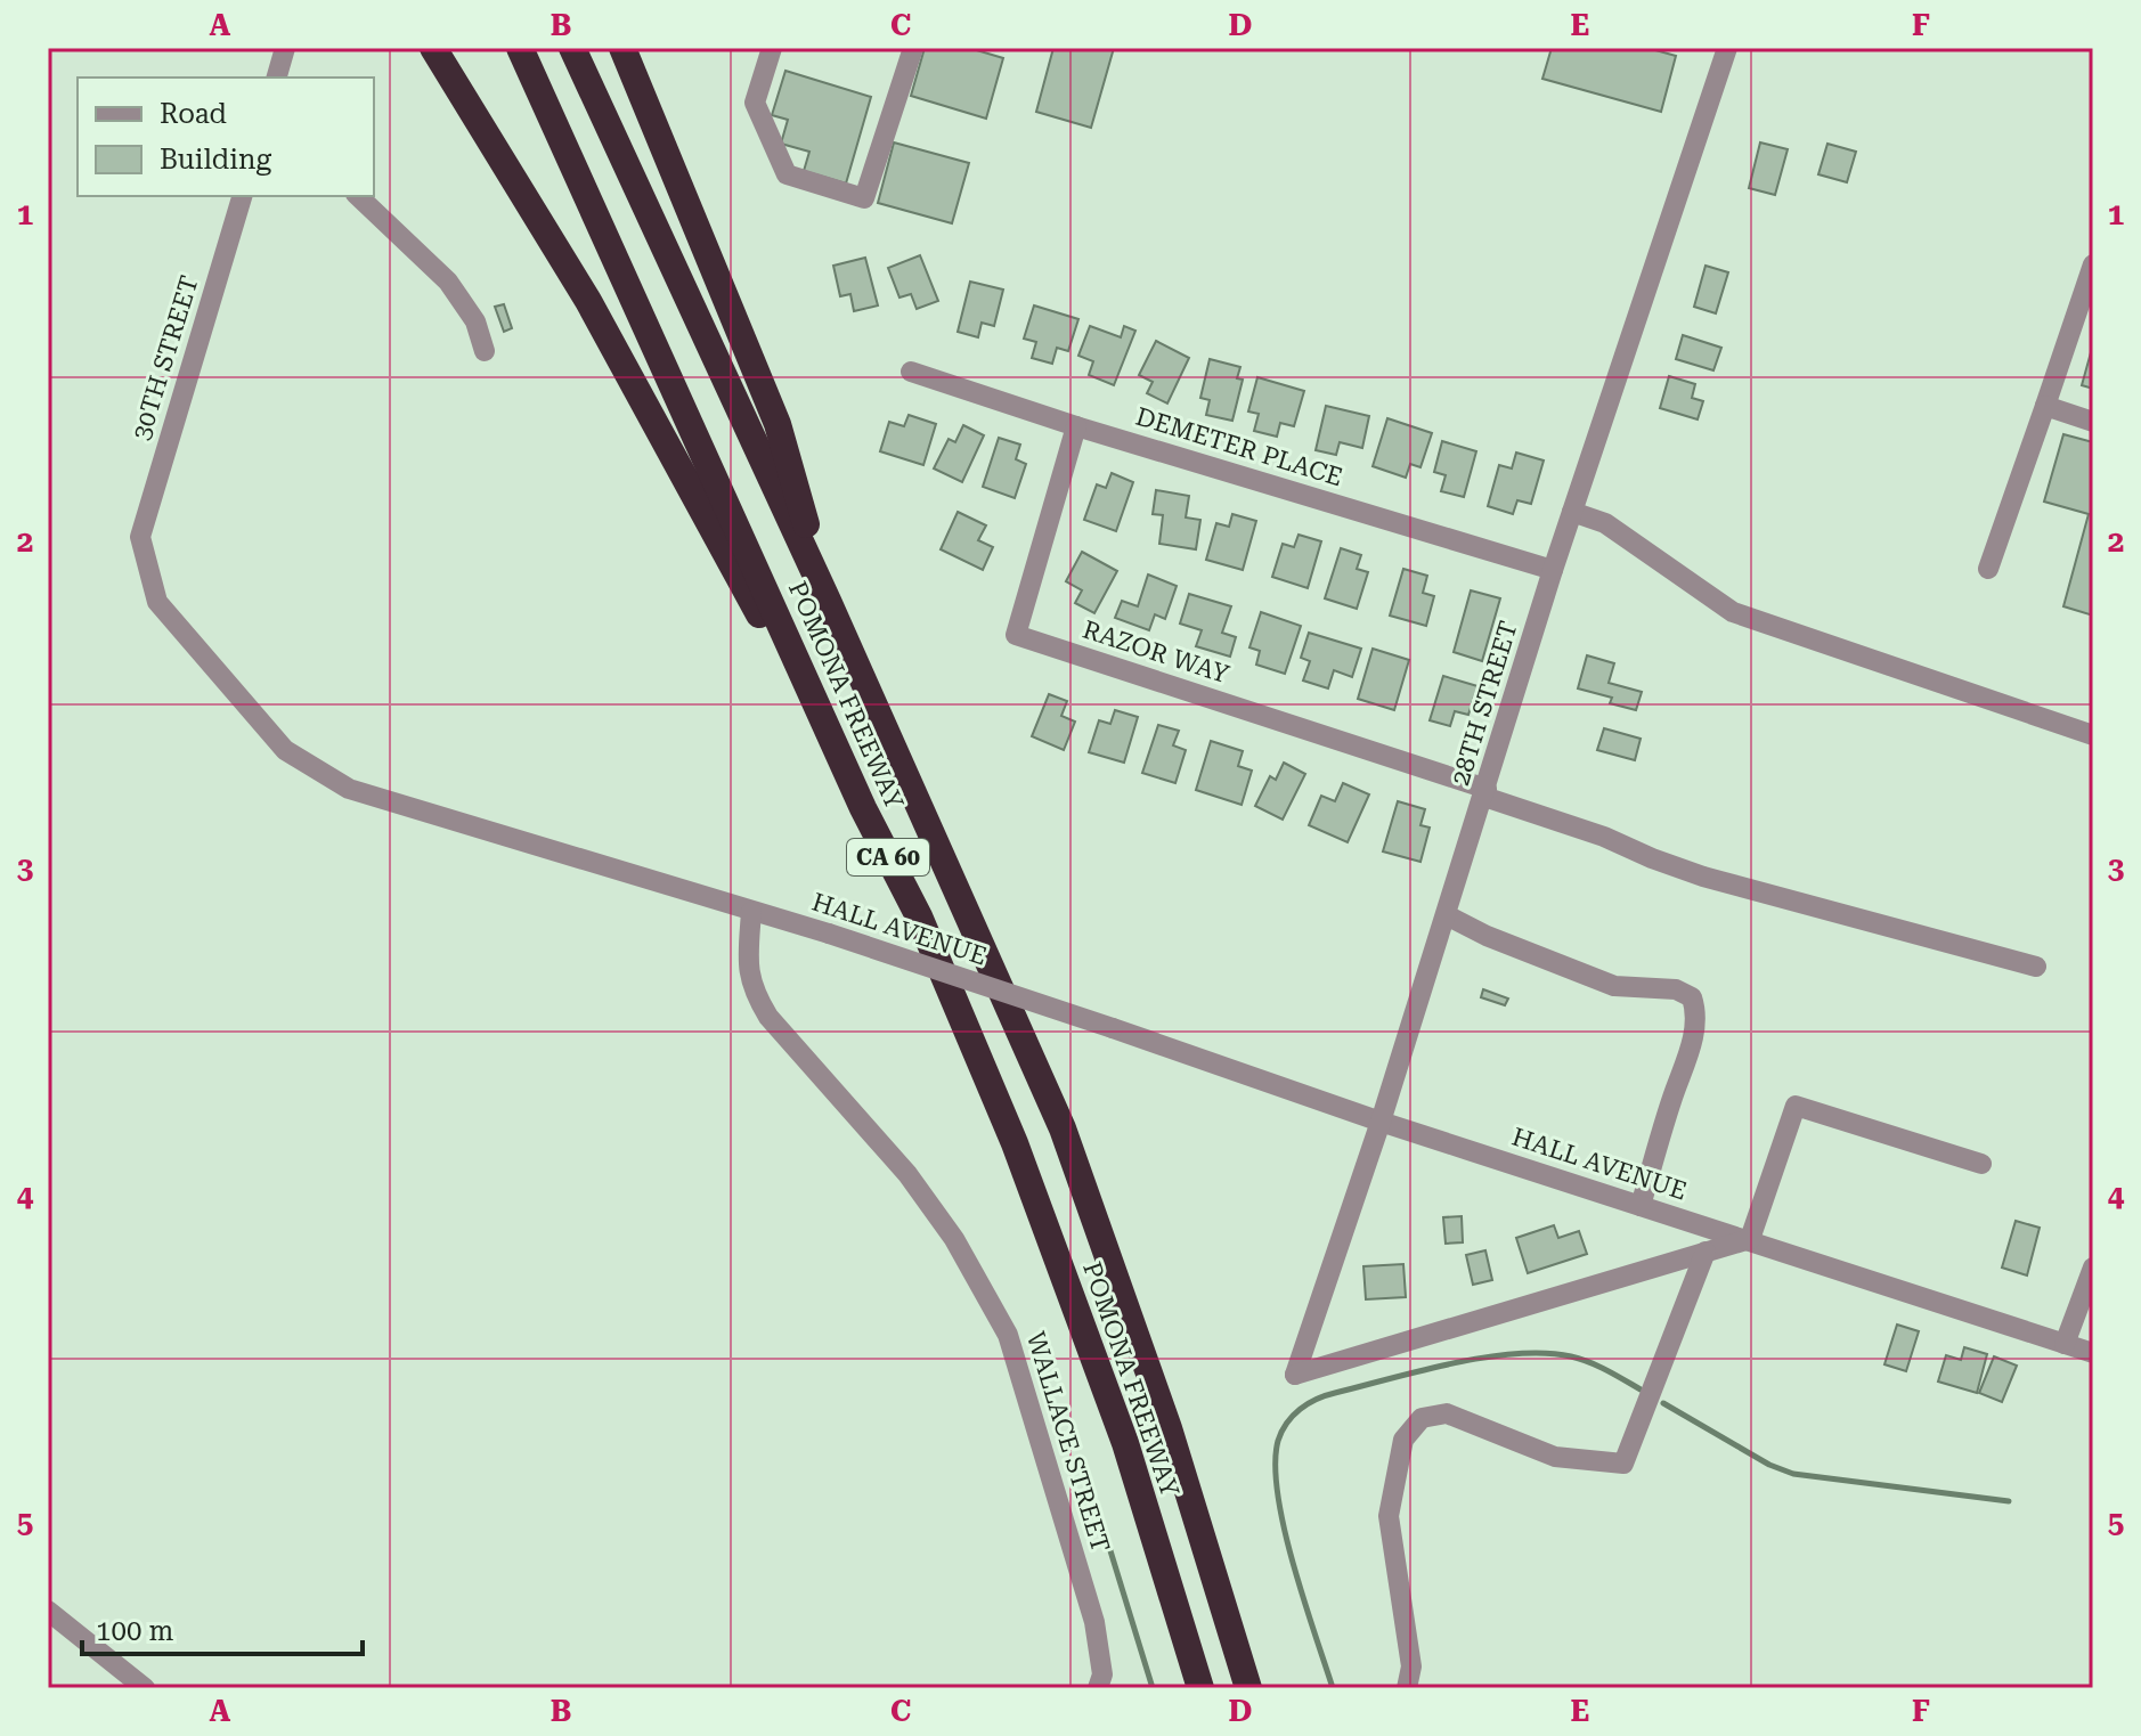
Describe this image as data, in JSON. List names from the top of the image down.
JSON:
{
  "streets": {
    "highway": ["POMONA FREEWAY", "CA 60"],
    "street": [
      "30TH STREET",
      "DEMETER PLACE",
      "RAZOR WAY",
      "28TH STREET",
      "HALL AVENUE",
      "WALLACE STREET"
    ]
  },
  "crossings": [
    ["30TH STREET", "HALL AVENUE"],
    ["DEMETER PLACE", "RAZOR WAY"],
    ["DEMETER PLACE", "28TH STREET"],
    ["RAZOR WAY", "28TH STREET"],
    ["28TH STREET", "HALL AVENUE"],
    ["HALL AVENUE", "WALLACE STREET"]
  ],
  "legend": ["Road", "Building"],
  "scale_bar": "100 m",
  "grid": {
    "columns": [
      "A",
      "B",
      "C",
      "D",
      "E",
      "F"
    ],
    "rows": [
      "1",
      "2",
      "3",
      "4",
      "5"
    ]
  }
}
